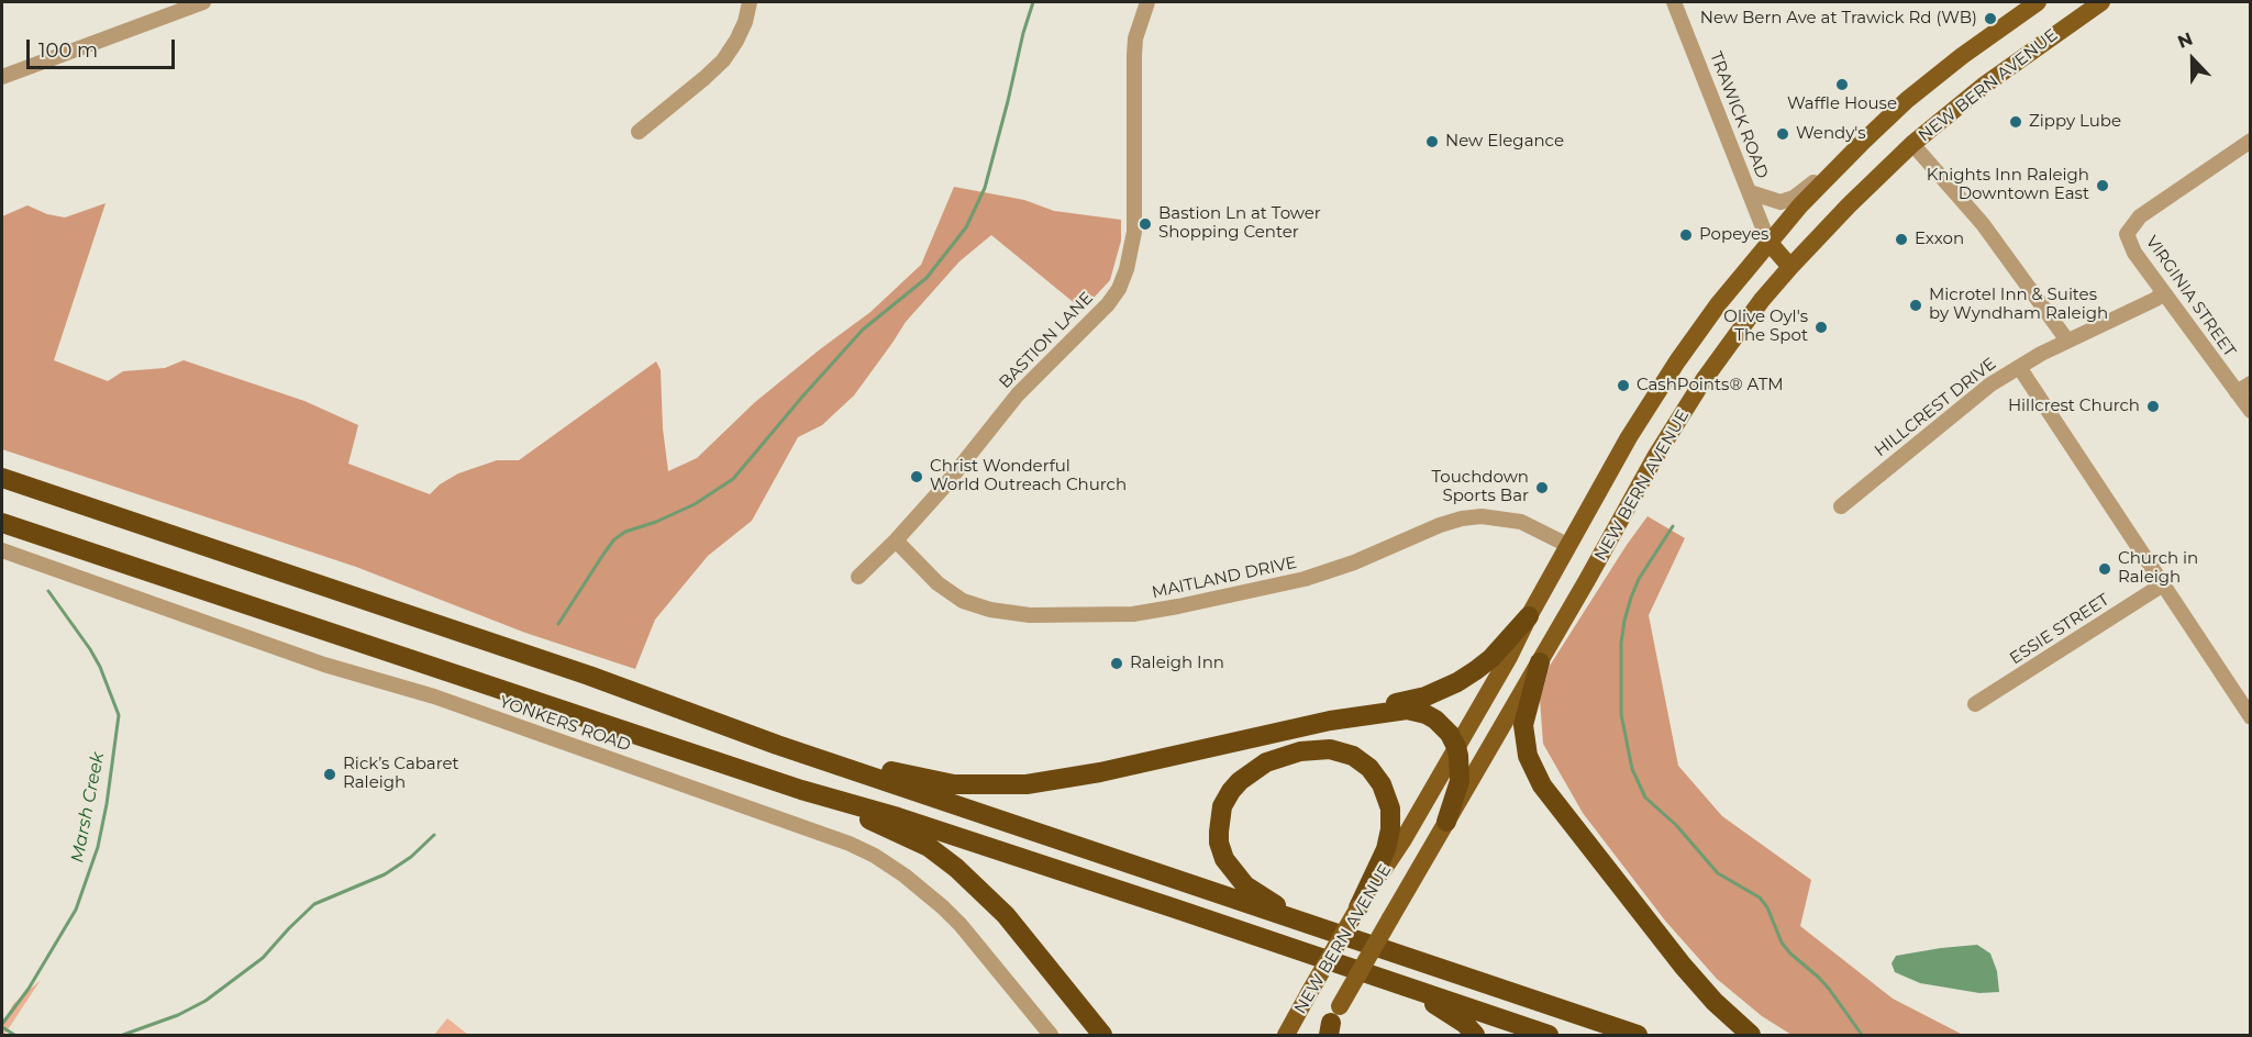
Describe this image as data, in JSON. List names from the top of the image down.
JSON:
{
  "streets": {
    "main road": ["NEW BERN AVENUE"],
    "street": [
      "TRAWICK ROAD",
      "VIRGINIA STREET",
      "BASTION LANE",
      "HILLCREST DRIVE",
      "MAITLAND DRIVE",
      "ESSIE STREET",
      "YONKERS ROAD"
    ]
  },
  "crossings": [
    ["NEW BERN AVENUE", "TRAWICK ROAD"],
    ["NEW BERN AVENUE", "MAITLAND DRIVE"],
    ["VIRGINIA STREET", "HILLCREST DRIVE"],
    ["BASTION LANE", "MAITLAND DRIVE"]
  ],
  "water": ["Marsh Creek"],
  "places": [
    "New Bern Ave at Trawick Rd (WB)",
    "Waffle House",
    "Zippy Lube",
    "Wendy's",
    "New Elegance",
    "Knights Inn Raleigh Downtown East",
    "Bastion Ln at Tower Shopping Center",
    "Popeyes",
    "Exxon",
    "Microtel Inn & Suites by Wyndham Raleigh",
    "Olive Oyl's The Spot",
    "CashPoints® ATM",
    "Hillcrest Church",
    "Christ Wonderful World Outreach Church",
    "Touchdown Sports Bar",
    "Church in Raleigh",
    "Raleigh Inn",
    "Rick’s Cabaret Raleigh"
  ],
  "scale_bar": "100 m",
  "north": "top"
}
